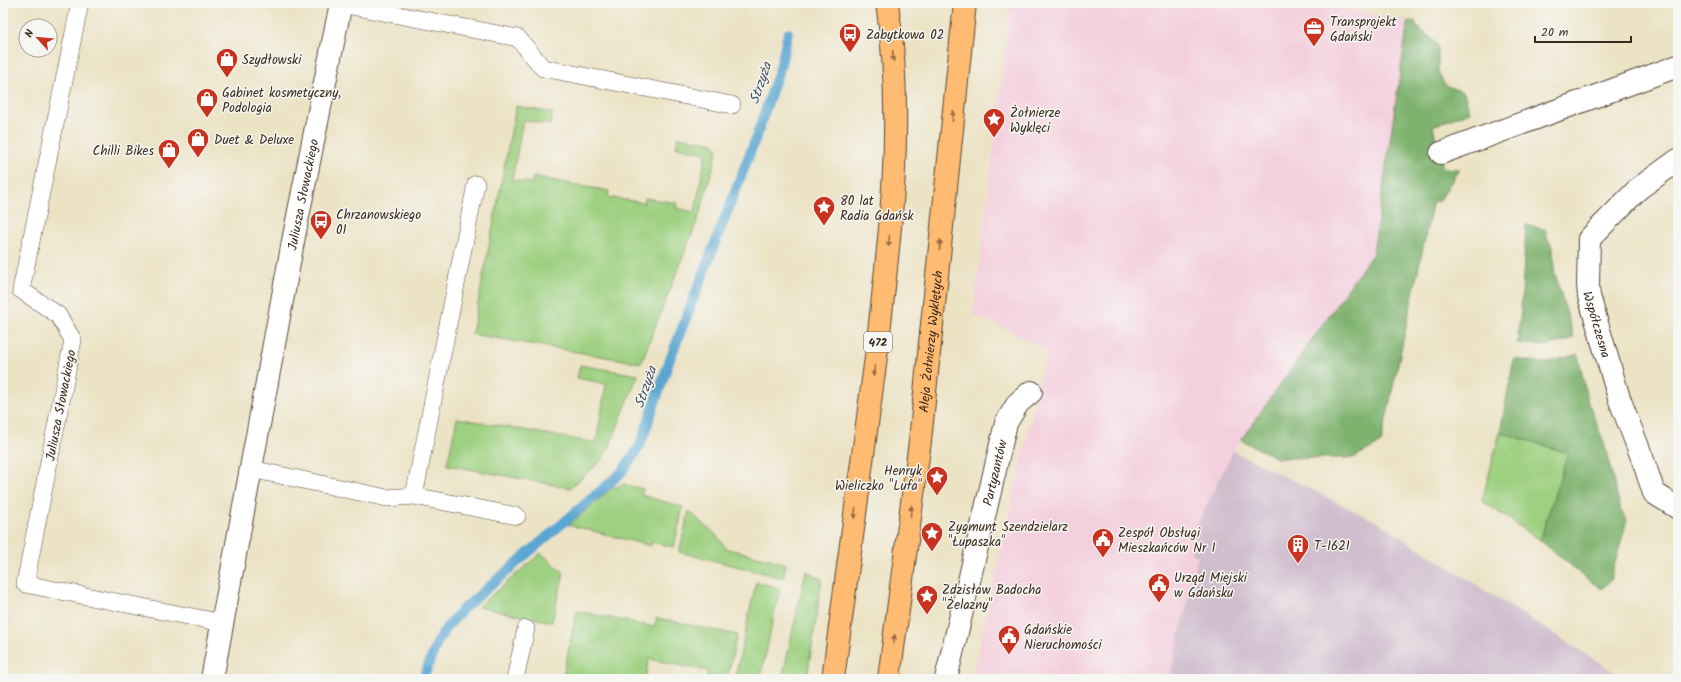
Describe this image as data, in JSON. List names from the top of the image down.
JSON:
{
  "streets": {
    "main road": ["Aleja Żołnierzy Wyklętych", "472"],
    "street": ["Juliusza Słowackiego", "Współczesna", "Partyzantów"]
  },
  "water": ["Strzyża"],
  "places": {
    "office": ["Transprojekt Gdański"],
    "bus stop": ["Zabytkowa 02", "Chrzanowskiego 01"],
    "shop": [
      "Szydłowski",
      "Gabinet kosmetyczny, Podologia",
      "Duet & Deluxe",
      "Chilli Bikes"
    ],
    "place": [
      "Żołnierze Wyklęci",
      "80 lat Radia Gdańsk",
      "Henryk Wieliczko \"Lufa\"",
      "Zygmunt Szendzielarz \"Łupaszka\"",
      "Zdzisław Badocha \"Żelazny\""
    ],
    "public building": ["Zespół Obsługi Mieszkańców Nr 1", "Urząd Miejski w Gdańsku", "Gdańskie Nieruchomości"],
    "building": ["T-1621"]
  },
  "scale_bar": "20 m",
  "north": "top left"
}
